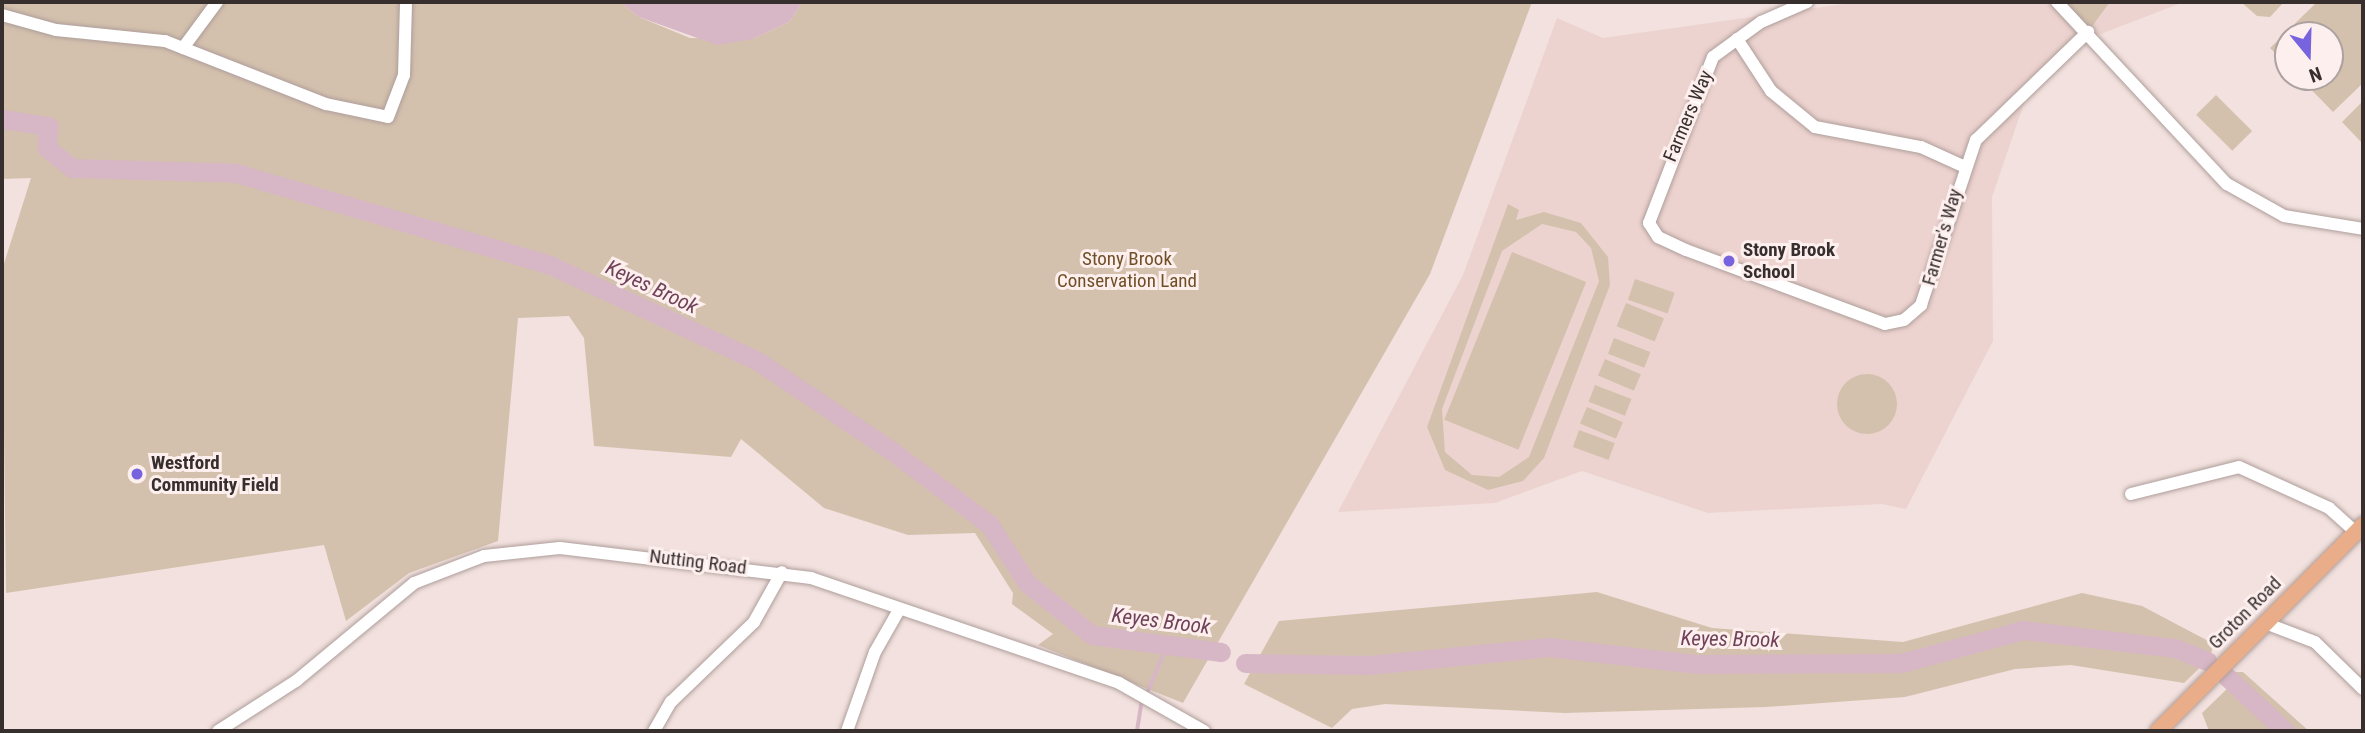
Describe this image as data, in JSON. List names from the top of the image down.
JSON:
{
  "streets": {
    "main road": ["Groton Road"],
    "street": ["Farmers Way", "Farmer's Way", "Nutting Road"]
  },
  "crossings": [
    ["Farmers Way", "Farmer's Way"]
  ],
  "water": ["Keyes Brook"],
  "parks": ["Stony Brook Conservation Land"],
  "places": ["Stony Brook School", "Westford Community Field"],
  "north": "bottom"
}
